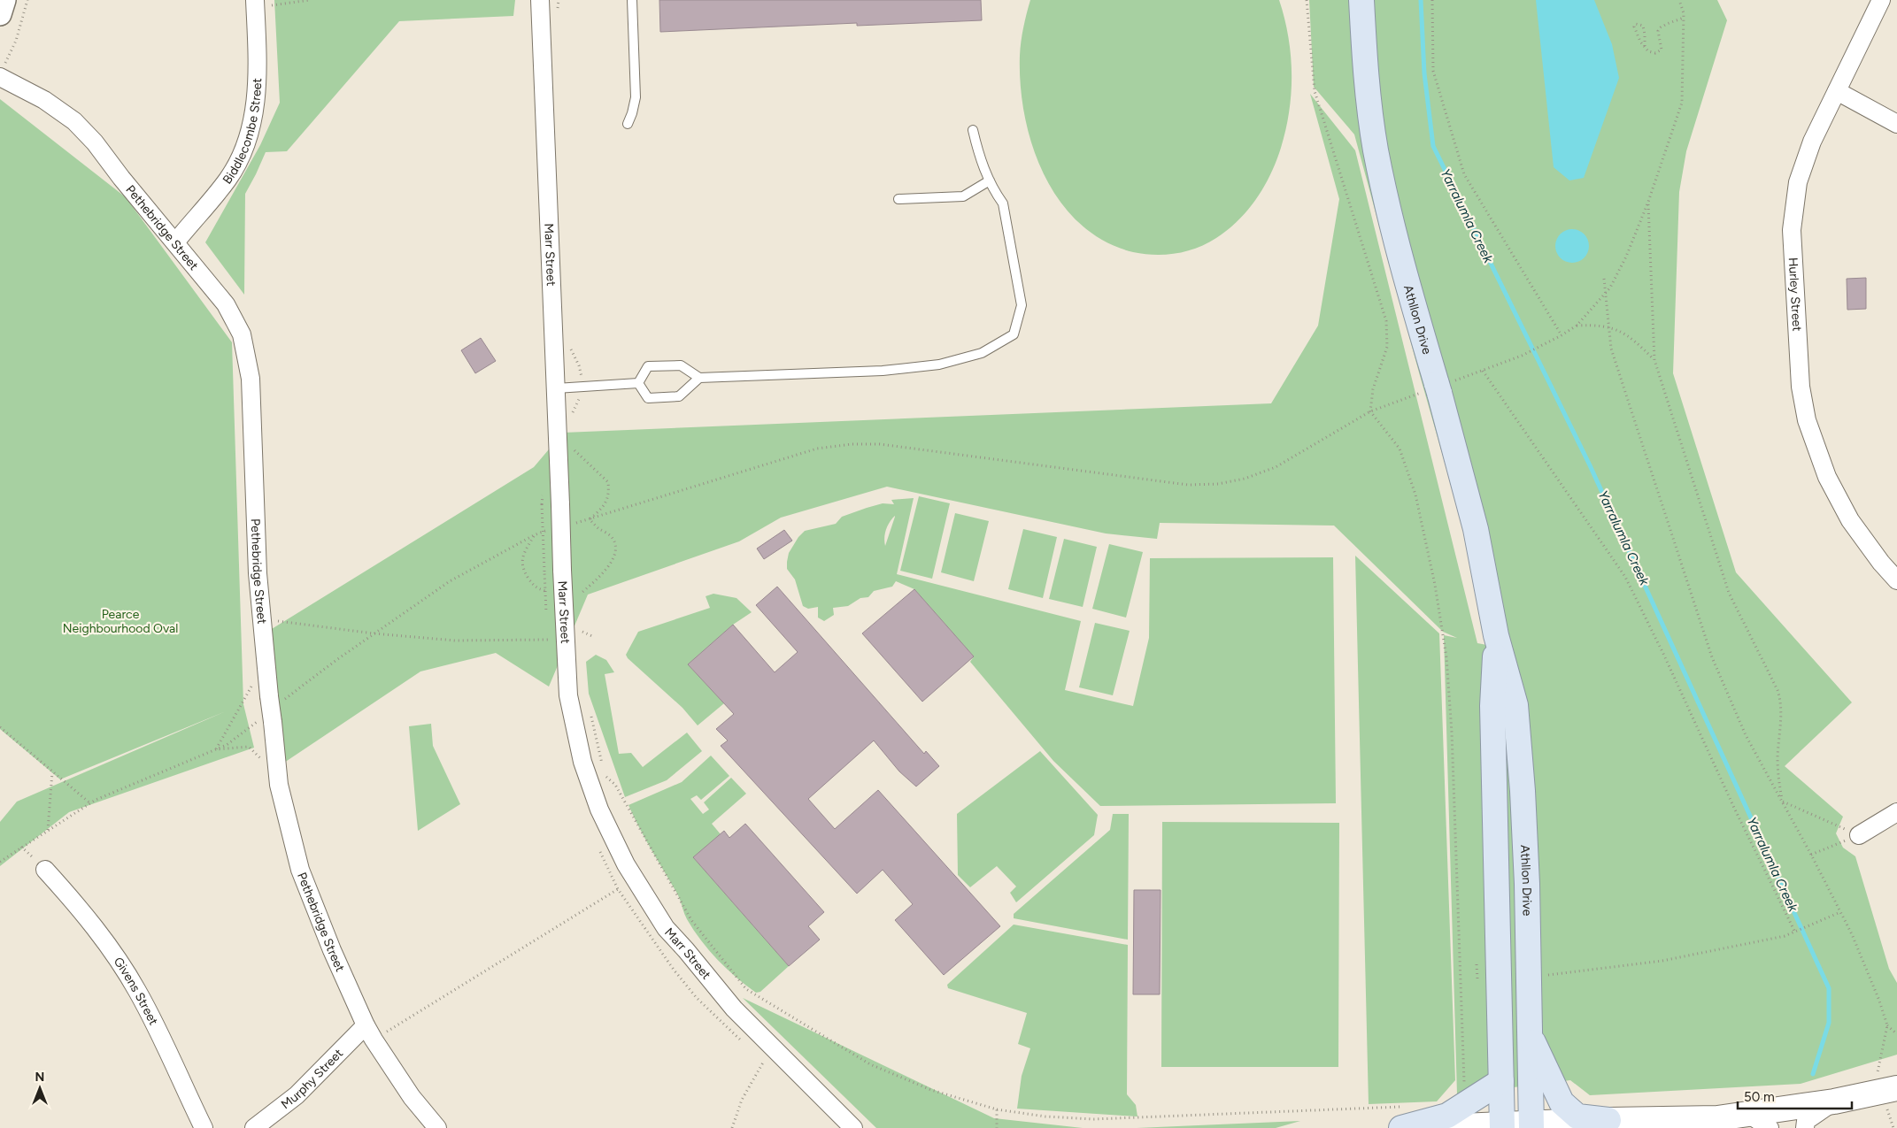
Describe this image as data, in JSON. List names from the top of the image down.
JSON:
{
  "streets": {
    "main road": ["Athllon Drive"],
    "street": [
      "Biddlecombe Street",
      "Pethebridge Street",
      "Marr Street",
      "Hurley Street",
      "Givens Street",
      "Murphy Street"
    ]
  },
  "crossings": [
    ["Biddlecombe Street", "Pethebridge Street"],
    ["Pethebridge Street", "Murphy Street"]
  ],
  "water": ["Yarralumla Creek"],
  "parks": ["Pearce Neighbourhood Oval"],
  "scale_bar": "50 m",
  "north": "top"
}
